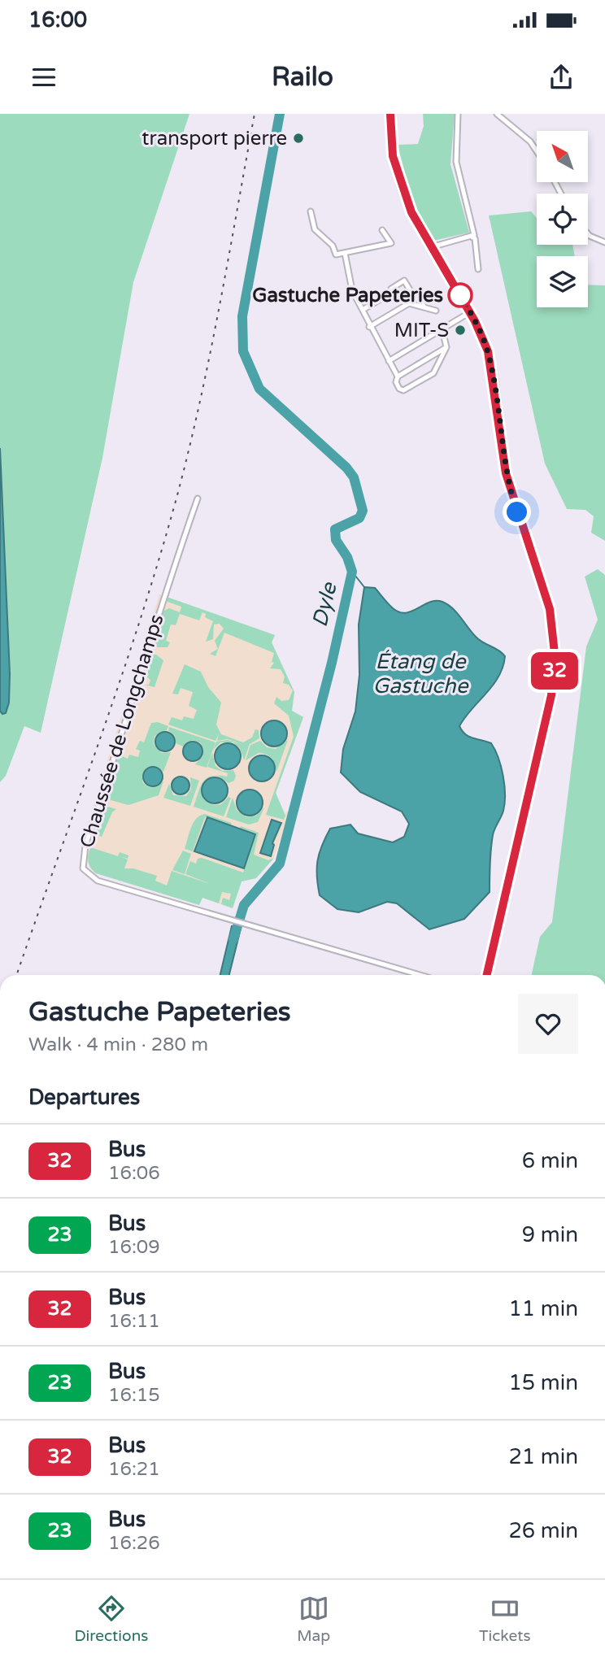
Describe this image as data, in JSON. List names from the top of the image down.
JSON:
{
  "streets": {
    "street": ["Chaussée de Longchamps"]
  },
  "water": ["Dyle", "Étang de Gastuche"],
  "places": ["transport pierre", "Gastuche Papeteries", "MIT-S"],
  "lines": ["bus line 32"],
  "north": "top left",
  "page": {
    "status": "16:00",
    "header": "Railo",
    "on_map": "32",
    "heading": [
      ["Gastuche Papeteries", "Walk · 4 min · 280 m"],
      "Departures"
    ],
    "list": [
      {
        "mark": "32",
        "name": "Bus",
        "note": "16:06",
        "value": "6 min"
      },
      {
        "mark": "23",
        "name": "Bus",
        "note": "16:09",
        "value": "9 min"
      },
      {
        "mark": "32",
        "name": "Bus",
        "note": "16:11",
        "value": "11 min"
      },
      {
        "mark": "23",
        "name": "Bus",
        "note": "16:15",
        "value": "15 min"
      },
      {
        "mark": "32",
        "name": "Bus",
        "note": "16:21",
        "value": "21 min"
      },
      {
        "mark": "23",
        "name": "Bus",
        "note": "16:26",
        "value": "26 min"
      }
    ],
    "tabs": ["Directions", "Map", "Tickets"]
  }
}
